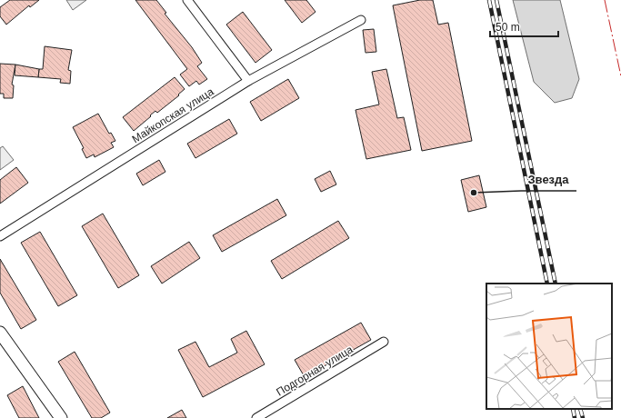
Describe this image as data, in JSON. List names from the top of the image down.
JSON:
{
  "streets": {
    "street": ["Майкопская улица", "Подгорная улица"]
  },
  "places": ["Звезда"],
  "scale_bar": "50 m"
}
